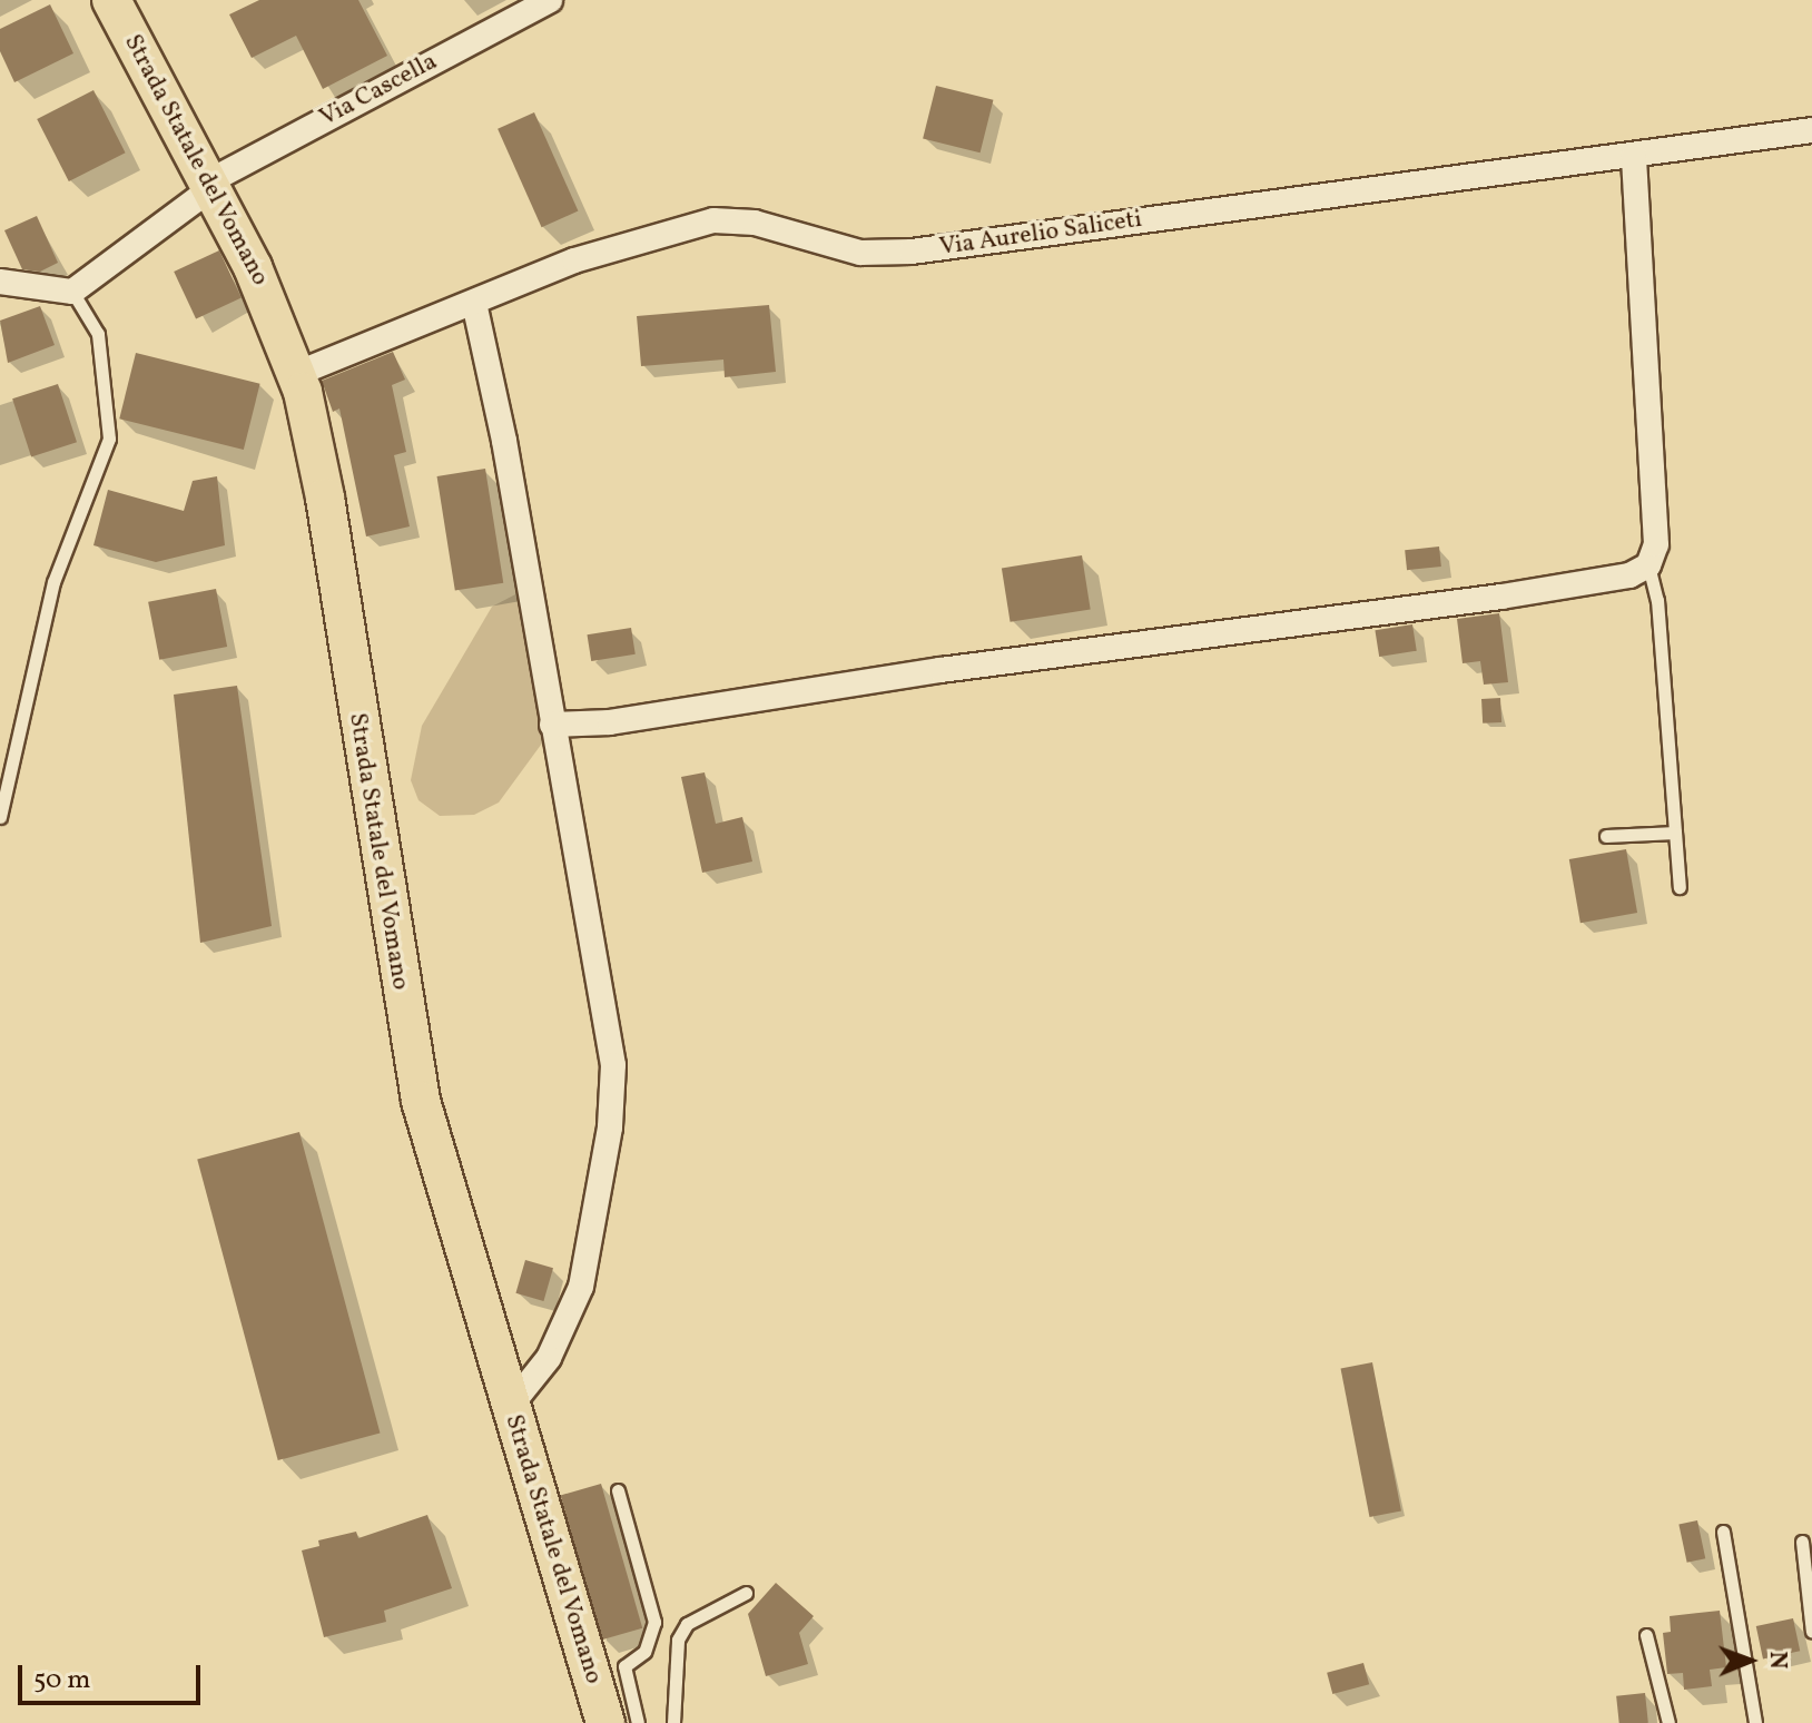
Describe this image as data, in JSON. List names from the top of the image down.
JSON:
{
  "streets": {
    "main road": ["Strada Statale del Vomano"],
    "street": ["Via Cascella", "Via Aurelio Saliceti"]
  },
  "crossings": [
    ["Via Cascella", "Strada Statale del Vomano"],
    ["Strada Statale del Vomano", "Via Aurelio Saliceti"]
  ],
  "scale_bar": "50 m",
  "north": "right"
}
